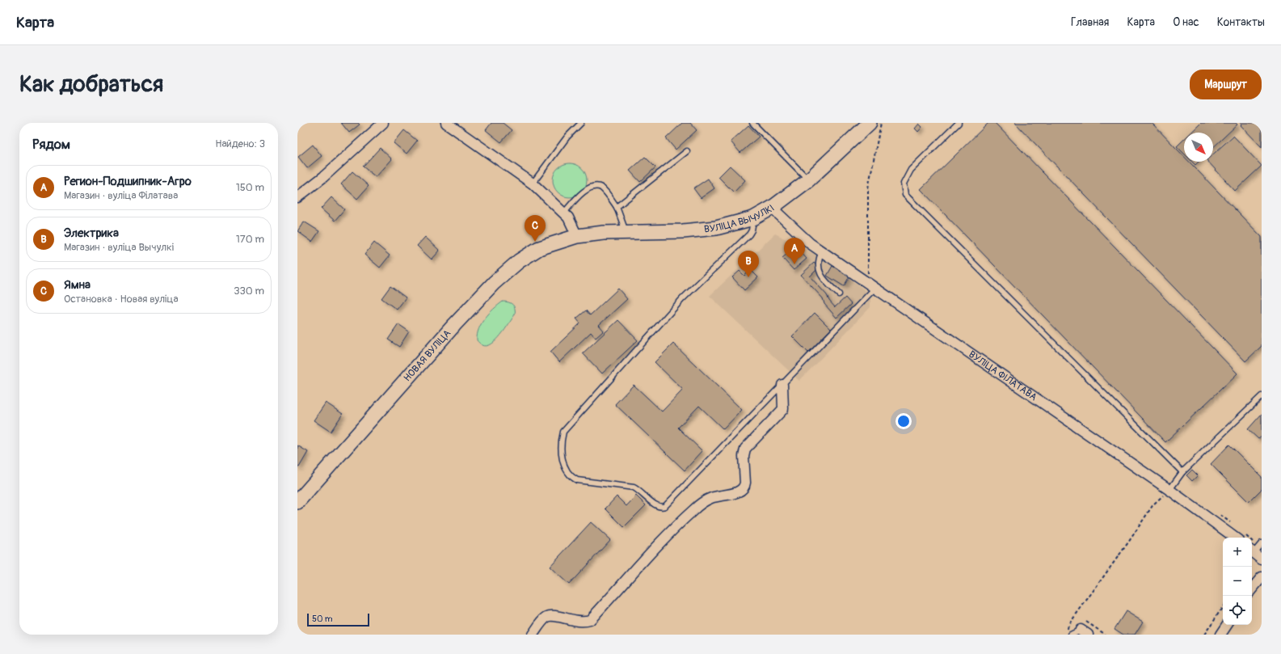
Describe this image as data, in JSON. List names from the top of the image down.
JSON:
{
  "streets": {
    "street": ["ВУЛІЦА ВЫЧУЛКІ", "НОВАЯ ВУЛІЦА", "ВУЛІЦА ФІЛАТАВА"]
  },
  "crossings": [
    ["ВУЛІЦА ВЫЧУЛКІ", "НОВАЯ ВУЛІЦА"],
    ["ВУЛІЦА ВЫЧУЛКІ", "ВУЛІЦА ФІЛАТАВА"]
  ],
  "scale_bar": "50 m",
  "north": "bottom right",
  "page": {
    "header": "Карта",
    "nav": [
      "Главная",
      "Карта",
      "О нас",
      "Контакты"
    ],
    "buttons": "Маршрут",
    "title": "Как добраться",
    "heading": ["Рядом", "Найдено: 3"],
    "list": [
      {
        "mark": "A",
        "name": "Регион-Подшипник-Агро",
        "note": "Магазин · вуліца Філатава",
        "value": "150 m"
      },
      {
        "mark": "B",
        "name": "Электрика",
        "note": "Магазин · вуліца Вычулкі",
        "value": "170 m"
      },
      {
        "mark": "C",
        "name": "Ямна",
        "note": "Остановка · Новая вуліца",
        "value": "330 m"
      }
    ],
    "pins": ["C", "A", "B"],
    "map_buttons": ["+", "−"],
    "scale": "50 m"
  }
}
